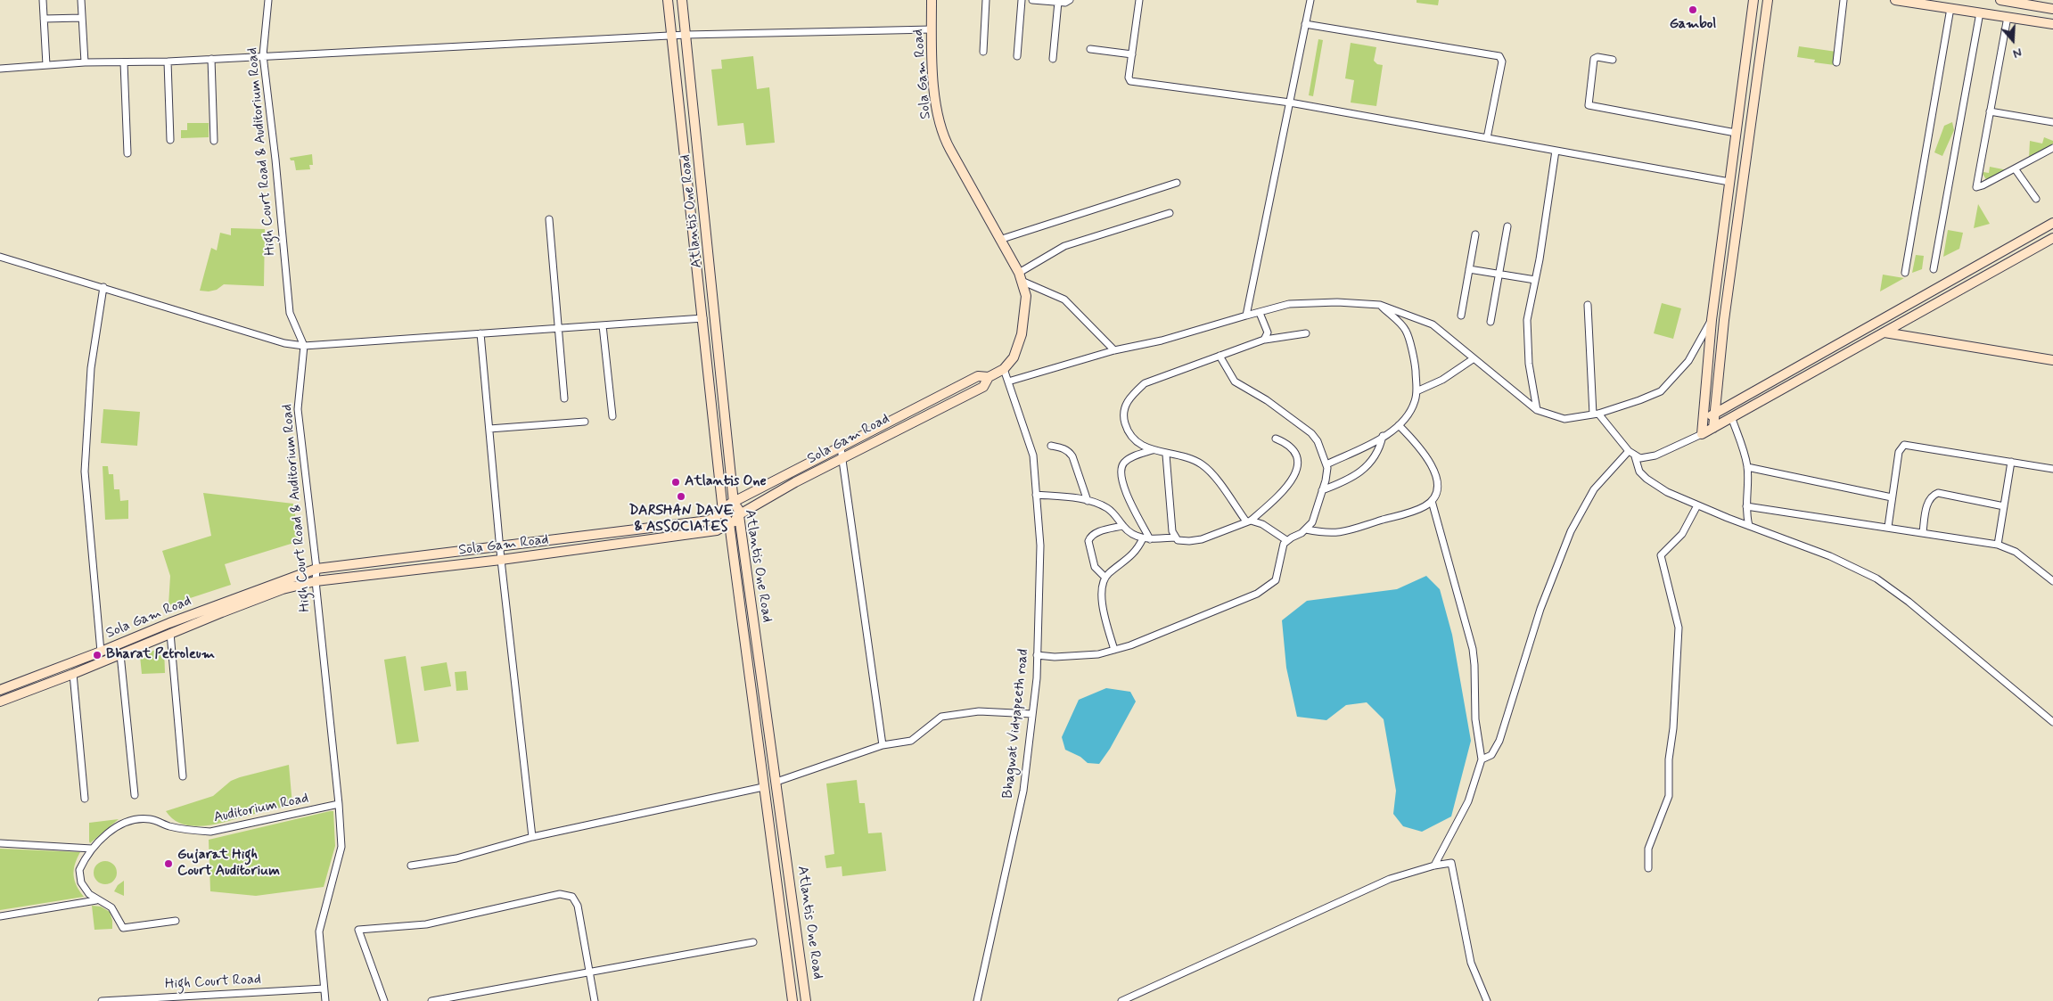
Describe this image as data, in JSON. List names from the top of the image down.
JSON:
{
  "streets": {
    "street": [
      "Sola Gam Road",
      "High Court Road & Auditorium Road",
      "Atlantis One Road",
      "Bhagwat Vidyapeeth road",
      "Auditorium Road",
      "High Court Road"
    ]
  },
  "crossings": [
    ["Sola Gam Road", "High Court Road & Auditorium Road"],
    ["Sola Gam Road", "Atlantis One Road"],
    ["Sola Gam Road", "Bhagwat Vidyapeeth road"],
    ["High Court Road & Auditorium Road", "Auditorium Road"]
  ],
  "places": [
    "Gambol",
    "Atlantis One",
    "DARSHAN DAVE & ASSOCIATES",
    "Bharat Petroleum",
    "Gujarat High Court Auditorium"
  ],
  "north": "bottom"
}
